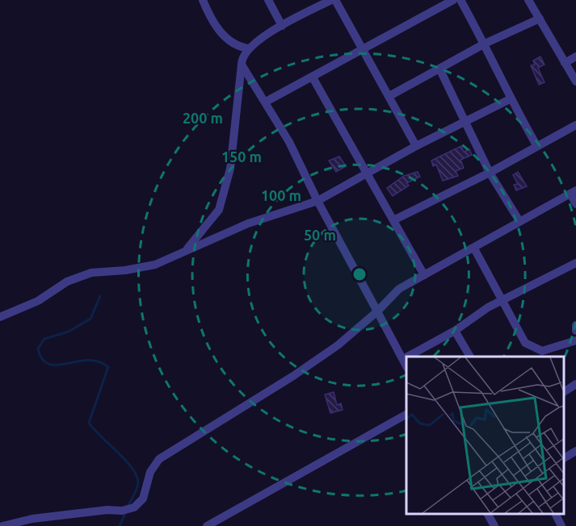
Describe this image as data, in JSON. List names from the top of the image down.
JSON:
{
  "rings": [
    "200 m",
    "150 m",
    "100 m",
    "50 m"
  ]
}
